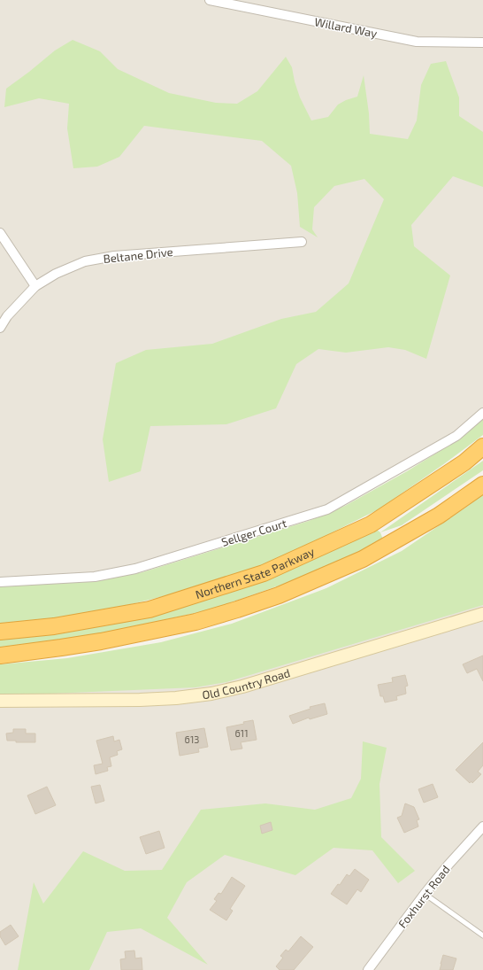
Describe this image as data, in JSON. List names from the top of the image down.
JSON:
{
  "streets": {
    "highway": ["Northern State Parkway"],
    "main road": ["Old Country Road"],
    "street": [
      "Willard Way",
      "Beltane Drive",
      "Sellger Court",
      "Foxhurst Road"
    ]
  },
  "house_numbers": ["611", "613"]
}
